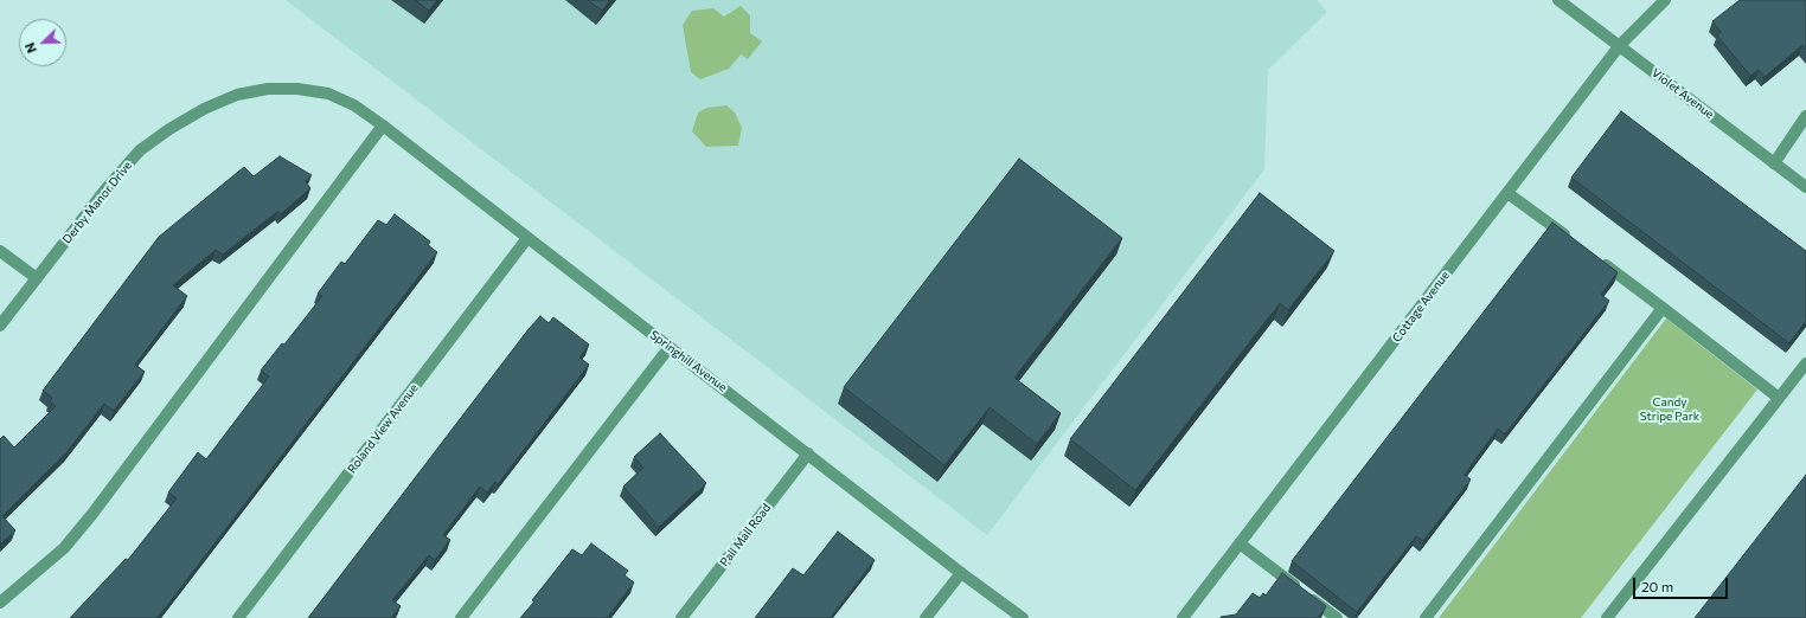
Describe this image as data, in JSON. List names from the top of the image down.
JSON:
{
  "streets": {
    "street": [
      "Violet Avenue",
      "Derby Manor Drive",
      "Cottage Avenue",
      "Springhill Avenue",
      "Roland View Avenue",
      "Pall Mall Road"
    ]
  },
  "crossings": [
    ["Violet Avenue", "Cottage Avenue"],
    ["Derby Manor Drive", "Springhill Avenue"],
    ["Springhill Avenue", "Roland View Avenue"],
    ["Springhill Avenue", "Pall Mall Road"]
  ],
  "parks": ["Candy Stripe Park"],
  "scale_bar": "20 m",
  "north": "bottom left"
}
